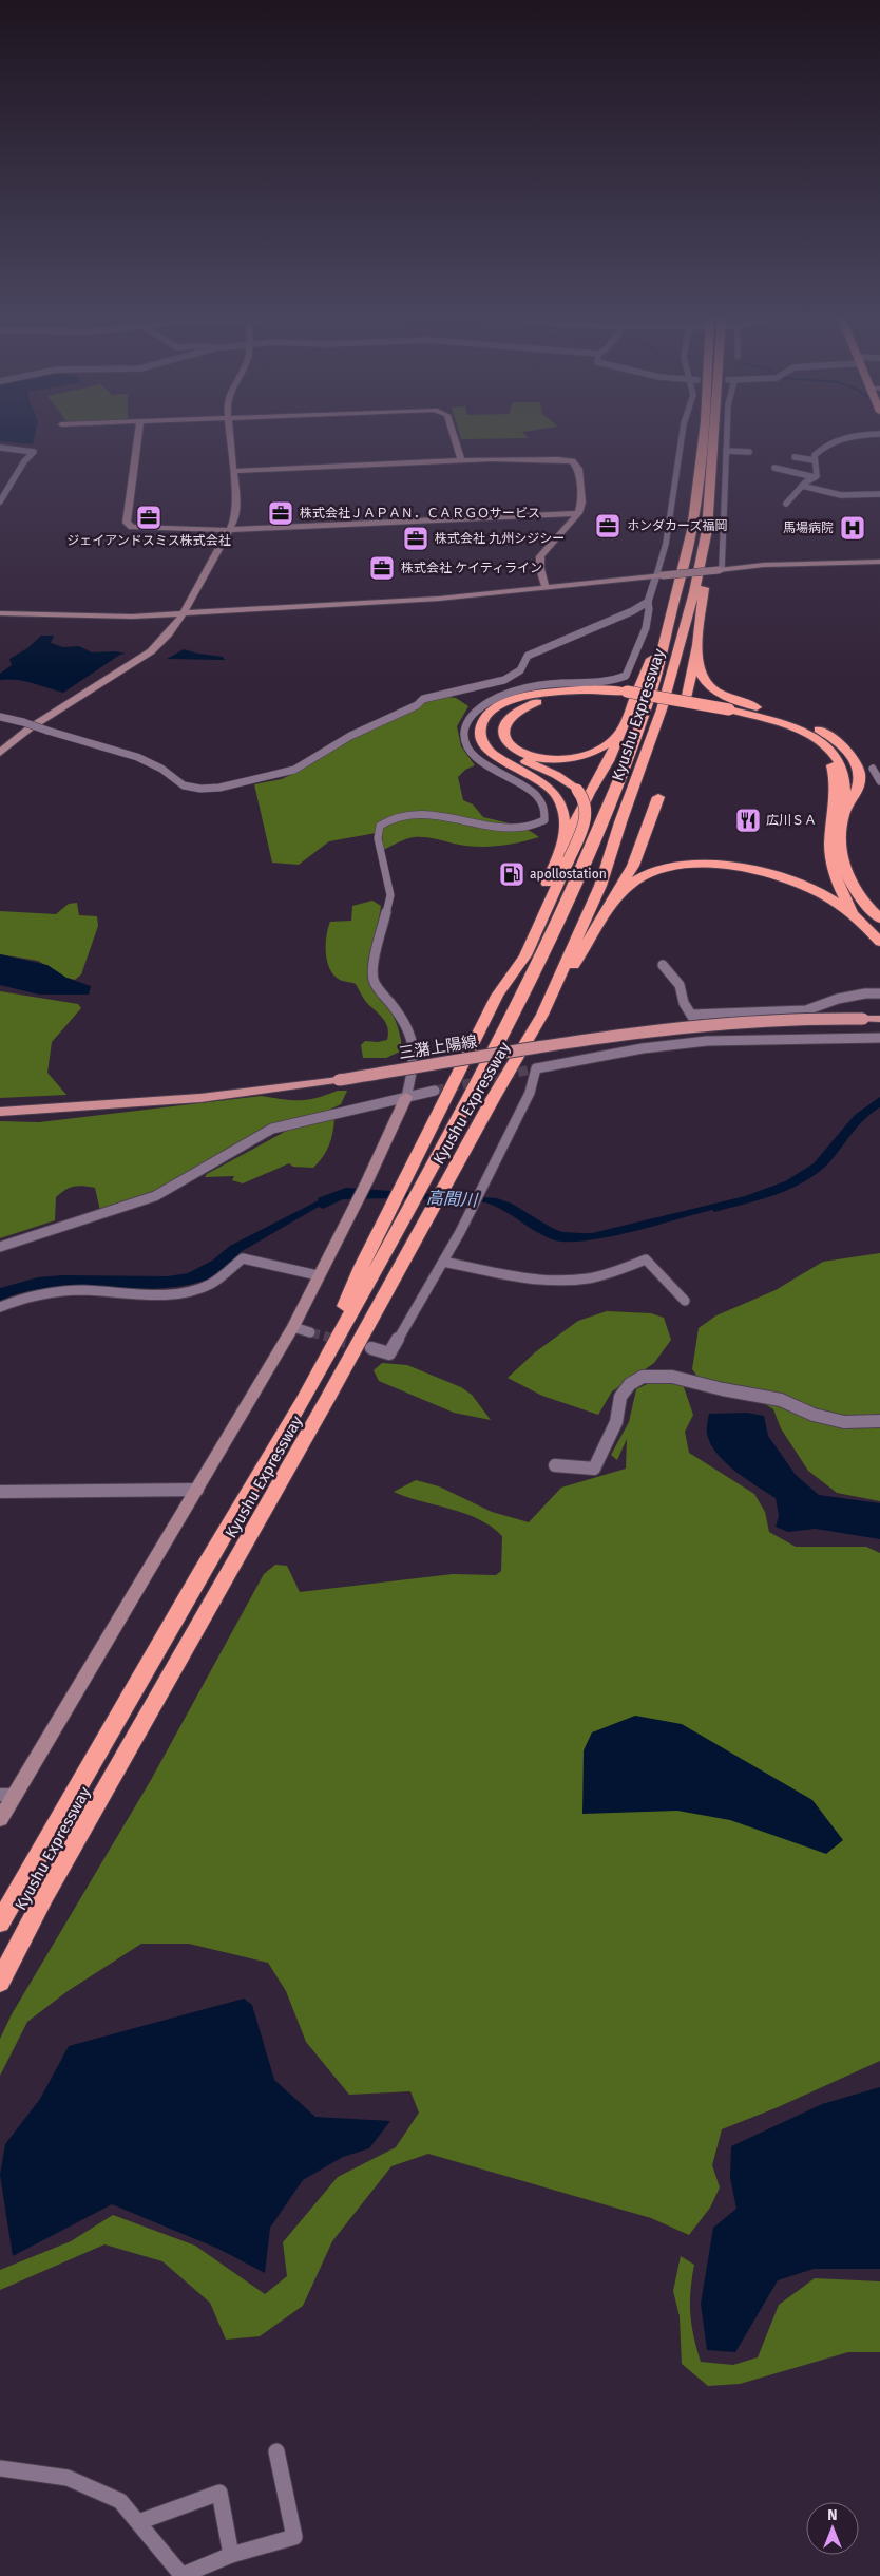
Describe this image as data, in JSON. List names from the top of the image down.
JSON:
{
  "streets": {
    "highway": ["Kyushu Expressway"],
    "main road": ["三潴上陽線"]
  },
  "water": ["高間川"],
  "places": {
    "office": [
      "株式会社ＪＡＰＡＮ．ＣＡＲＧＯサービス",
      "ジェイアンドスミス株式会社",
      "ホンダカーズ福岡",
      "株式会社 九州シジシー",
      "株式会社 ケイティライン"
    ],
    "hospital": ["馬場病院"],
    "restaurant": ["広川ＳＡ"],
    "fuel station": ["apollostation"]
  },
  "north": "top"
}
